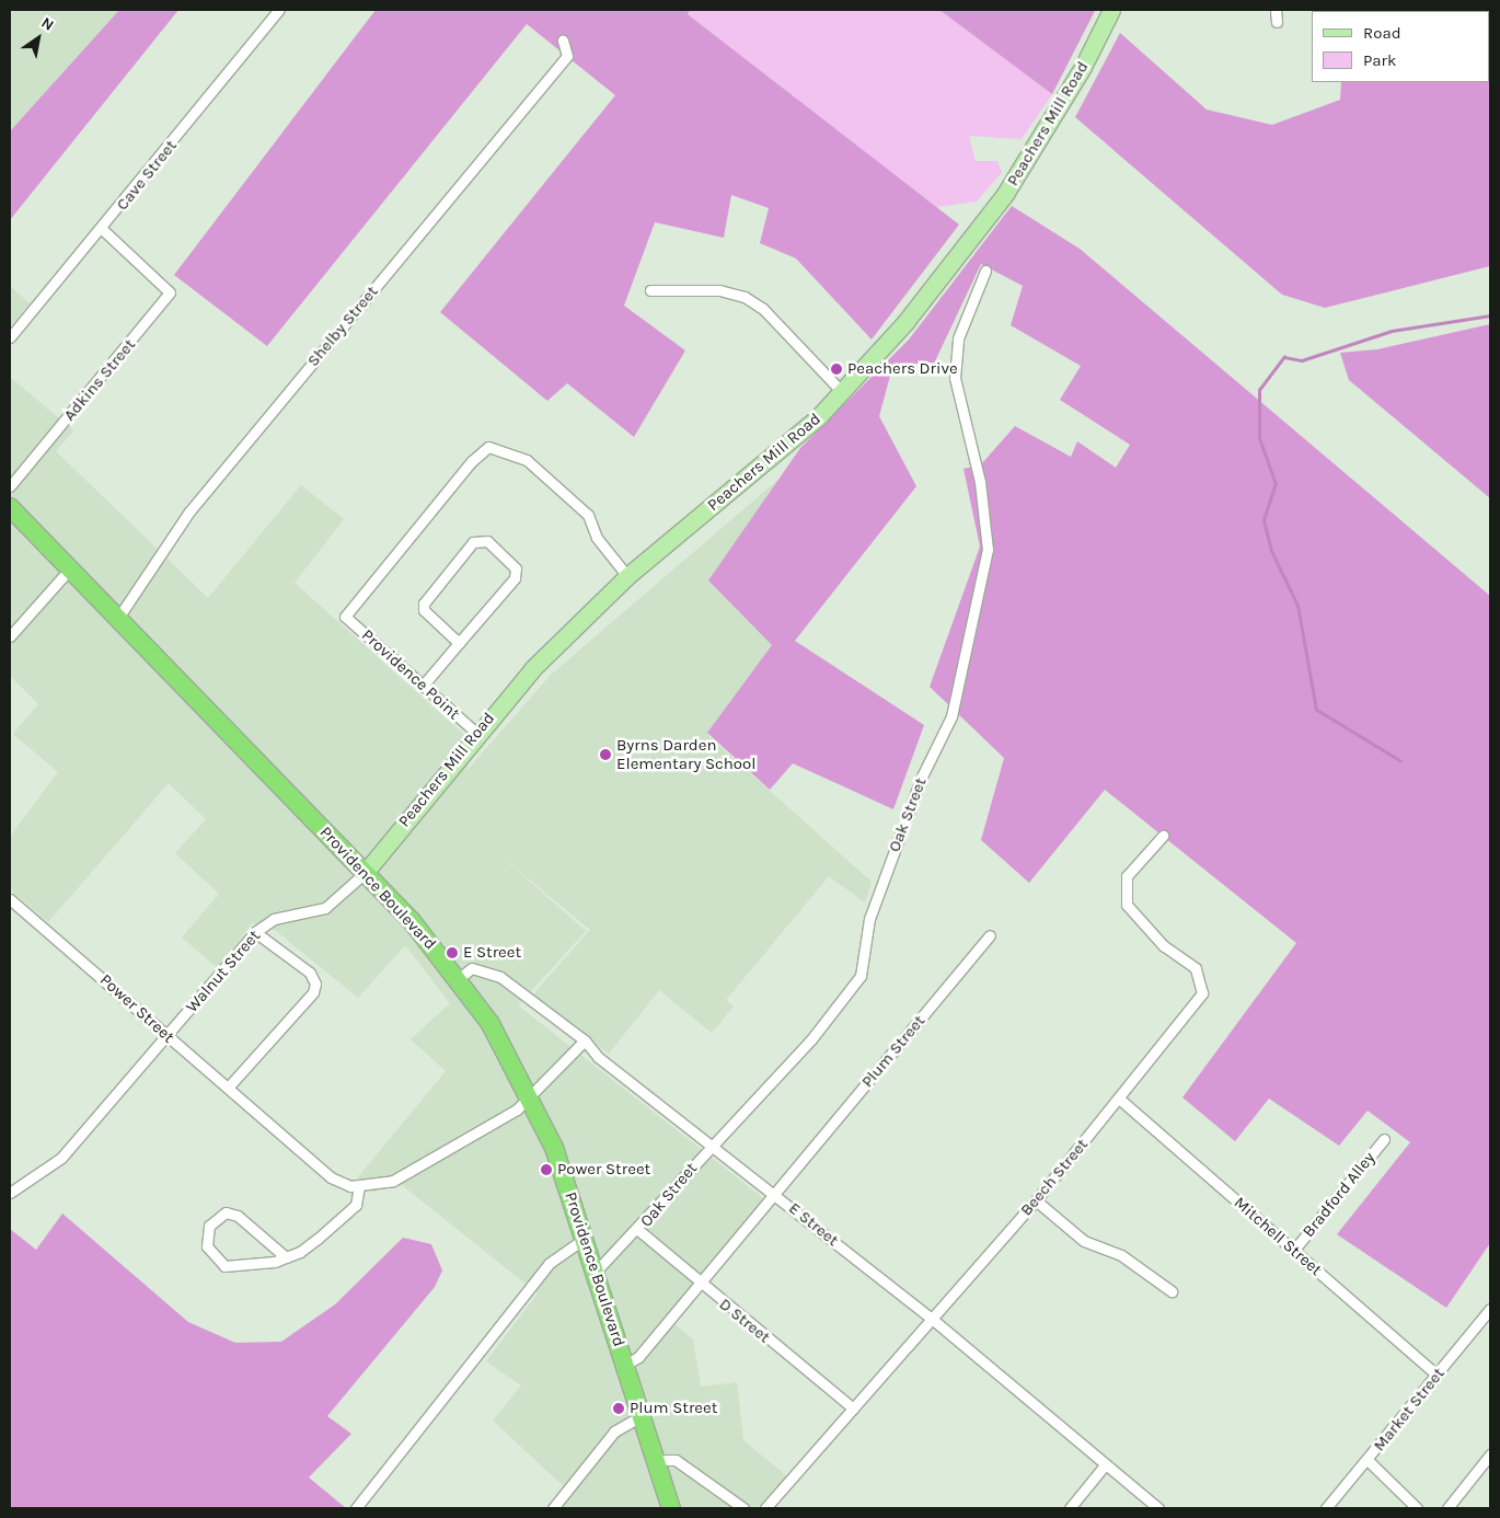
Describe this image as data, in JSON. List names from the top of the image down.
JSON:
{
  "streets": {
    "highway": ["Providence Boulevard"],
    "main road": ["Peachers Mill Road"],
    "street": [
      "Cave Street",
      "Shelby Street",
      "Adkins Street",
      "Providence Point",
      "Oak Street",
      "Walnut Street",
      "Power Street",
      "Plum Street",
      "Beech Street",
      "Bradford Alley",
      "E Street",
      "Mitchell Street",
      "D Street",
      "Market Street"
    ]
  },
  "crossings": [
    ["Peachers Mill Road", "Providence Point"],
    ["Peachers Mill Road", "Providence Boulevard"],
    ["Peachers Mill Road", "Walnut Street"],
    ["Cave Street", "Adkins Street"],
    ["Shelby Street", "Providence Boulevard"],
    ["Oak Street", "Providence Boulevard"],
    ["Oak Street", "E Street"],
    ["Oak Street", "D Street"],
    ["Providence Boulevard", "Walnut Street"],
    ["Providence Boulevard", "Power Street"],
    ["Providence Boulevard", "Plum Street"],
    ["Providence Boulevard", "E Street"],
    ["Walnut Street", "Power Street"],
    ["Power Street", "E Street"],
    ["Plum Street", "E Street"],
    ["Plum Street", "D Street"],
    ["Beech Street", "E Street"],
    ["Beech Street", "Mitchell Street"],
    ["Beech Street", "D Street"],
    ["Bradford Alley", "Mitchell Street"],
    ["Mitchell Street", "Market Street"]
  ],
  "places": [
    "Peachers Drive",
    "Byrns Darden Elementary School",
    "E Street",
    "Power Street",
    "Plum Street"
  ],
  "legend": ["Road", "Park"],
  "north": "top right"
}
